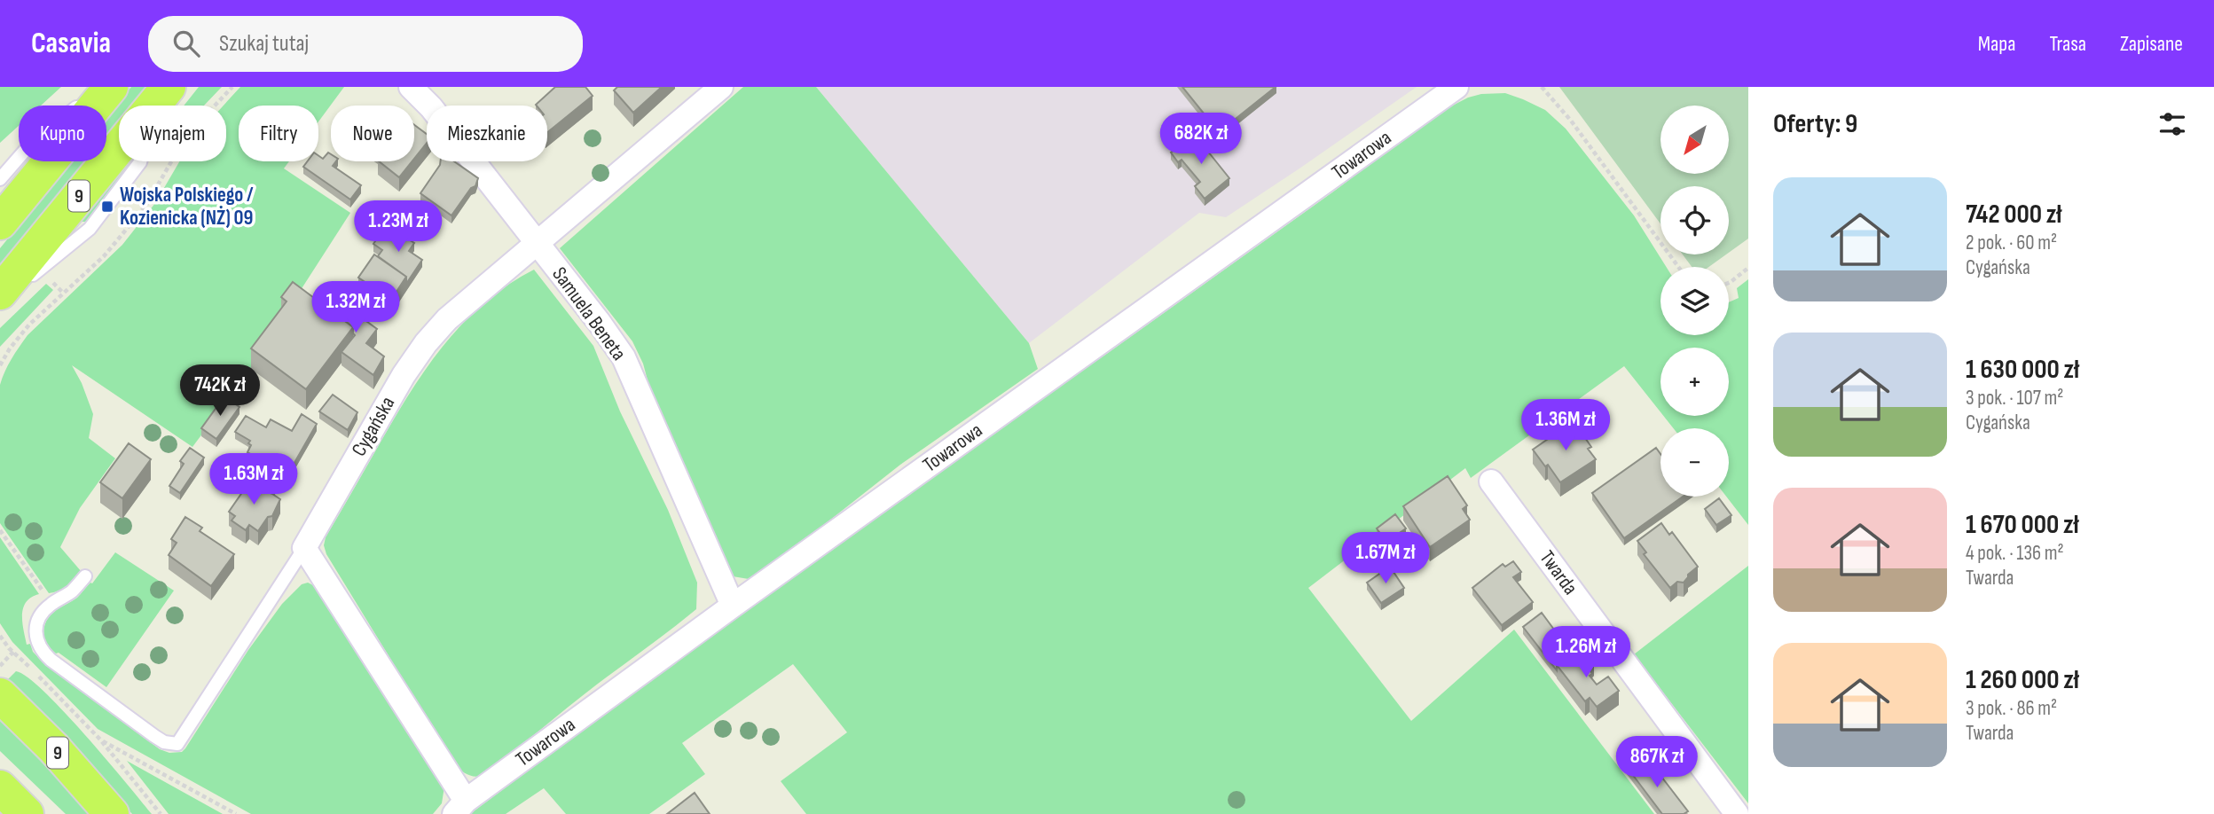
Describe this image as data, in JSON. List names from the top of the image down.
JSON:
{
  "streets": {
    "main road": ["9"],
    "street": [
      "Towarowa",
      "Samuela Beneta",
      "Cygańska",
      "Twarda"
    ]
  },
  "crossings": [
    ["Towarowa", "Samuela Beneta"],
    ["Samuela Beneta", "Cygańska"]
  ],
  "places": {
    "transit": ["Wojska Polskiego / Kozienicka (NŻ) 09"]
  },
  "north": "bottom left",
  "page": {
    "header": "Casavia",
    "search": "Szukaj tutaj",
    "nav": ["Mapa", "Trasa", "Zapisane"],
    "heading": "Oferty: 9",
    "map_buttons": ["+", "−"],
    "chip": [
      "Kupno",
      "Wynajem",
      "Filtry",
      "Nowe",
      "Mieszkanie"
    ],
    "price": [
      "682K zł",
      "1.23M zł",
      "1.32M zł",
      "742K zł",
      "1.36M zł",
      "1.63M zł",
      "1.67M zł",
      "1.26M zł",
      "867K zł"
    ],
    "list": [
      {
        "name": "742 000 zł",
        "note": "2 pok. · 60 m² · Cygańska"
      },
      {
        "name": "1 630 000 zł",
        "note": "3 pok. · 107 m² · Cygańska"
      },
      {
        "name": "1 670 000 zł",
        "note": "4 pok. · 136 m² · Twarda"
      },
      {
        "name": "1 260 000 zł",
        "note": "3 pok. · 86 m² · Twarda"
      }
    ]
  }
}
